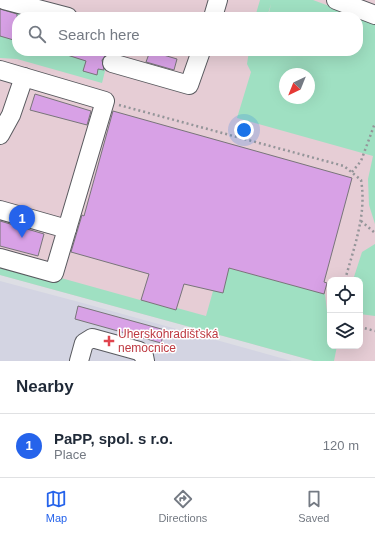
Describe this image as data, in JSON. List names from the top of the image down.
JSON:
{
  "places": {
    "health": ["Uherskohradišťská nemocnice"]
  },
  "north": "bottom left",
  "page": {
    "search": "Search here",
    "pins": "1",
    "heading": "Nearby",
    "list": [
      {
        "mark": "1",
        "name": "PaPP, spol. s r.o.",
        "note": "Place",
        "value": "120 m"
      }
    ],
    "nav": ["Map", "Directions", "Saved"]
  }
}
